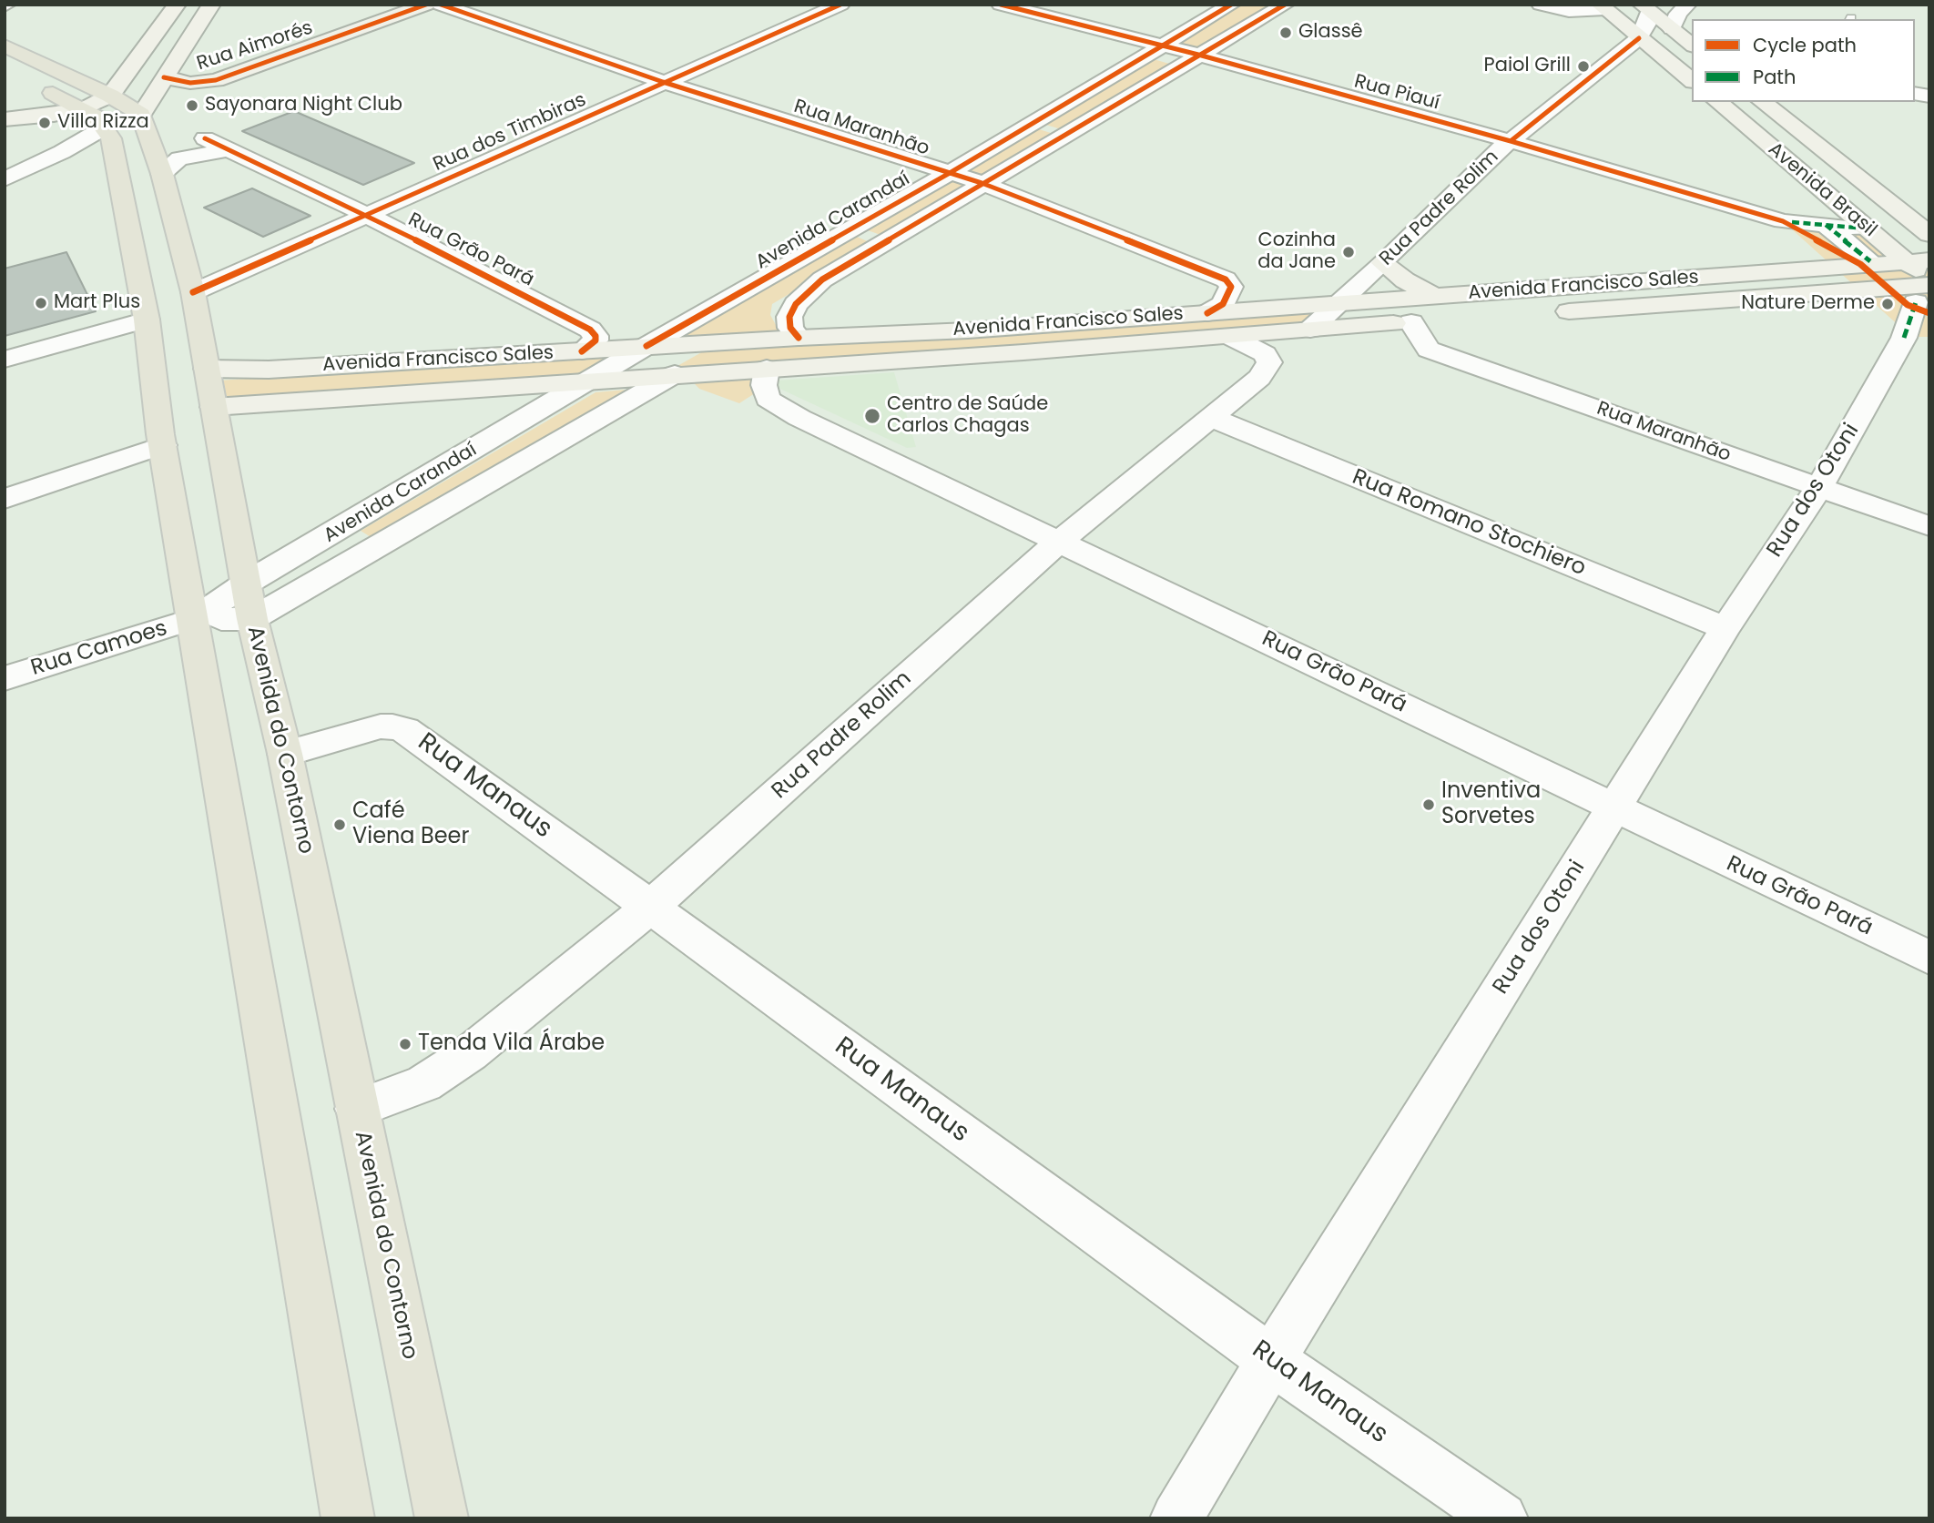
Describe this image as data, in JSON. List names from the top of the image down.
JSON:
{
  "streets": {
    "main road": ["Avenida do Contorno"],
    "street": [
      "Rua Aimorés",
      "Rua Piauí",
      "Rua Maranhão",
      "Rua dos Timbiras",
      "Avenida Brasil",
      "Rua Padre Rolim",
      "Avenida Carandaí",
      "Rua Grão Pará",
      "Avenida Francisco Sales",
      "Rua dos Otoni",
      "Rua Romano Stochiero",
      "Rua Camoes",
      "Rua Manaus"
    ]
  },
  "crossings": [
    ["Rua Piauí", "Avenida Brasil"],
    ["Rua Piauí", "Rua Padre Rolim"],
    ["Rua Piauí", "Avenida Carandaí"],
    ["Rua Maranhão", "Rua dos Timbiras"],
    ["Rua Maranhão", "Avenida Carandaí"],
    ["Rua Maranhão", "Avenida Francisco Sales"],
    ["Rua Maranhão", "Rua dos Otoni"],
    ["Rua dos Timbiras", "Rua Grão Pará"],
    ["Rua dos Timbiras", "Avenida do Contorno"],
    ["Avenida Brasil", "Avenida Francisco Sales"],
    ["Rua Padre Rolim", "Rua Grão Pará"],
    ["Rua Padre Rolim", "Avenida Francisco Sales"],
    ["Rua Padre Rolim", "Rua Romano Stochiero"],
    ["Rua Padre Rolim", "Avenida do Contorno"],
    ["Rua Padre Rolim", "Rua Manaus"],
    ["Avenida Carandaí", "Avenida Francisco Sales"],
    ["Avenida Carandaí", "Rua Camoes"],
    ["Avenida Carandaí", "Avenida do Contorno"],
    ["Rua Grão Pará", "Avenida Francisco Sales"],
    ["Rua Grão Pará", "Rua dos Otoni"],
    ["Avenida Francisco Sales", "Rua dos Otoni"],
    ["Avenida Francisco Sales", "Avenida do Contorno"],
    ["Rua dos Otoni", "Rua Romano Stochiero"],
    ["Rua dos Otoni", "Rua Manaus"],
    ["Avenida do Contorno", "Rua Manaus"]
  ],
  "places": [
    "Glassê",
    "Paiol Grill",
    "Sayonara Night Club",
    "Villa Rizza",
    "Cozinha da Jane",
    "Mart Plus",
    "Nature Derme",
    "Centro de Saúde Carlos Chagas",
    "Inventiva Sorvetes",
    "Café Viena Beer",
    "Tenda Vila Árabe"
  ],
  "legend": ["Cycle path", "Path"]
}
